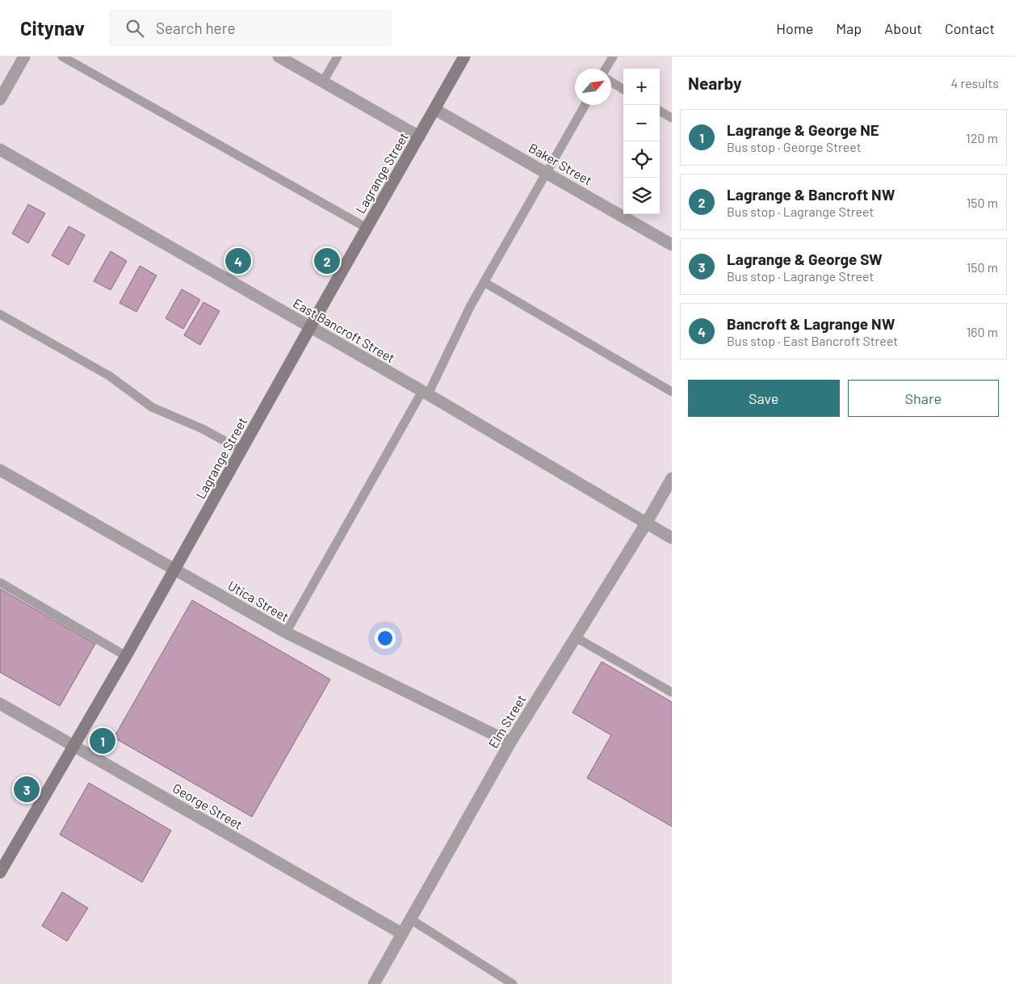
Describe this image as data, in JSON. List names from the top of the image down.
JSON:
{
  "streets": {
    "main road": ["Lagrange Street"],
    "street": [
      "Baker Street",
      "East Bancroft Street",
      "Utica Street",
      "Elm Street",
      "George Street"
    ]
  },
  "crossings": [
    ["Baker Street", "Lagrange Street"],
    ["Lagrange Street", "East Bancroft Street"],
    ["Lagrange Street", "Utica Street"],
    ["Lagrange Street", "George Street"],
    ["East Bancroft Street", "Elm Street"],
    ["Utica Street", "Elm Street"],
    ["Elm Street", "George Street"]
  ],
  "north": "top right",
  "page": {
    "header": "Citynav",
    "search": "Search here",
    "nav": [
      "Home",
      "Map",
      "About",
      "Contact"
    ],
    "heading": ["Nearby", "4 results"],
    "map_buttons": ["+", "−"],
    "list": [
      {
        "mark": "1",
        "name": "Lagrange & George NE",
        "note": "Bus stop · George Street",
        "value": "120 m"
      },
      {
        "mark": "2",
        "name": "Lagrange & Bancroft NW",
        "note": "Bus stop · Lagrange Street",
        "value": "150 m"
      },
      {
        "mark": "3",
        "name": "Lagrange & George SW",
        "note": "Bus stop · Lagrange Street",
        "value": "150 m"
      },
      {
        "mark": "4",
        "name": "Bancroft & Lagrange NW",
        "note": "Bus stop · East Bancroft Street",
        "value": "160 m"
      }
    ],
    "pins": [
      "2",
      "4",
      "1",
      "3"
    ],
    "buttons": ["Save", "Share"]
  }
}
